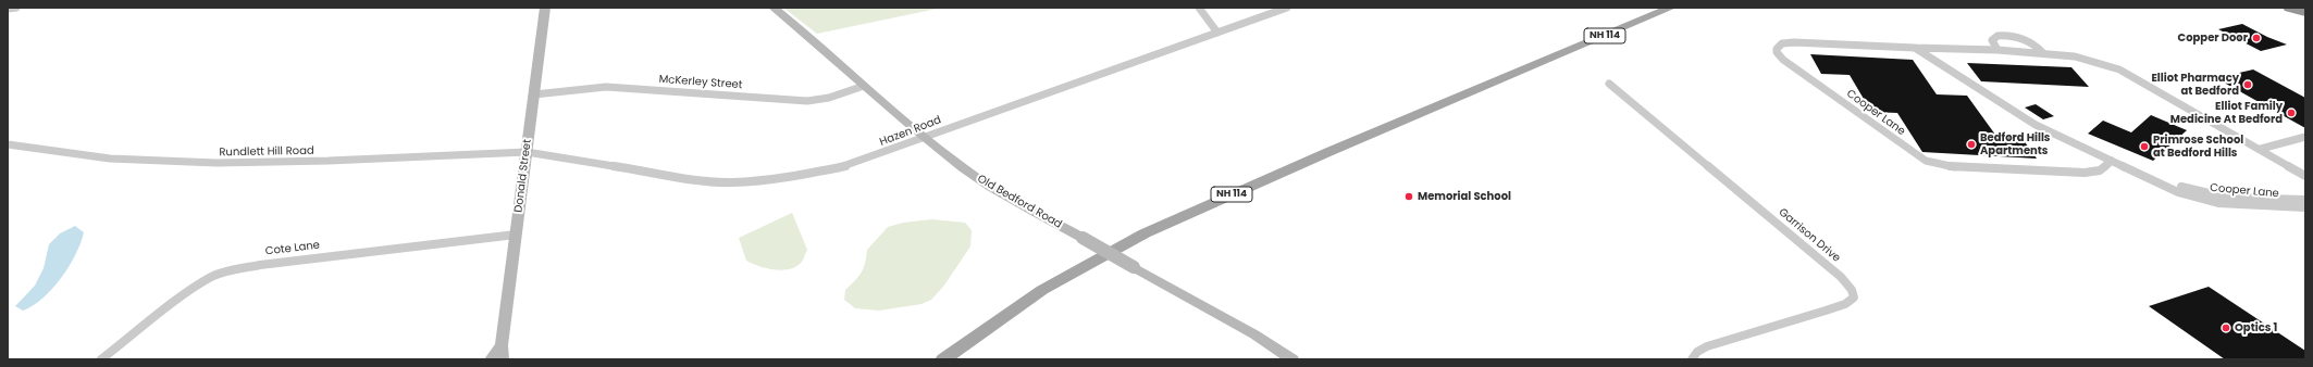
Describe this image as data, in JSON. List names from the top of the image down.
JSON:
{
  "streets": {
    "main road": ["NH 114"],
    "street": [
      "McKerley Street",
      "Cooper Lane",
      "Hazen Road",
      "Rundlett Hill Road",
      "Donald Street",
      "Old Bedford Road",
      "Garrison Drive",
      "Cote Lane"
    ]
  },
  "crossings": [
    ["McKerley Street", "Donald Street"],
    ["McKerley Street", "Old Bedford Road"],
    ["Hazen Road", "Rundlett Hill Road"],
    ["Hazen Road", "Donald Street"],
    ["Hazen Road", "Old Bedford Road"],
    ["Rundlett Hill Road", "Donald Street"],
    ["Donald Street", "Cote Lane"]
  ],
  "places": [
    "Copper Door",
    "Elliot Pharmacy at Bedford",
    "Elliot Family Medicine At Bedford",
    "Bedford Hills Apartments",
    "Primrose School at Bedford Hills",
    "Memorial School",
    "Optics 1"
  ]
}
